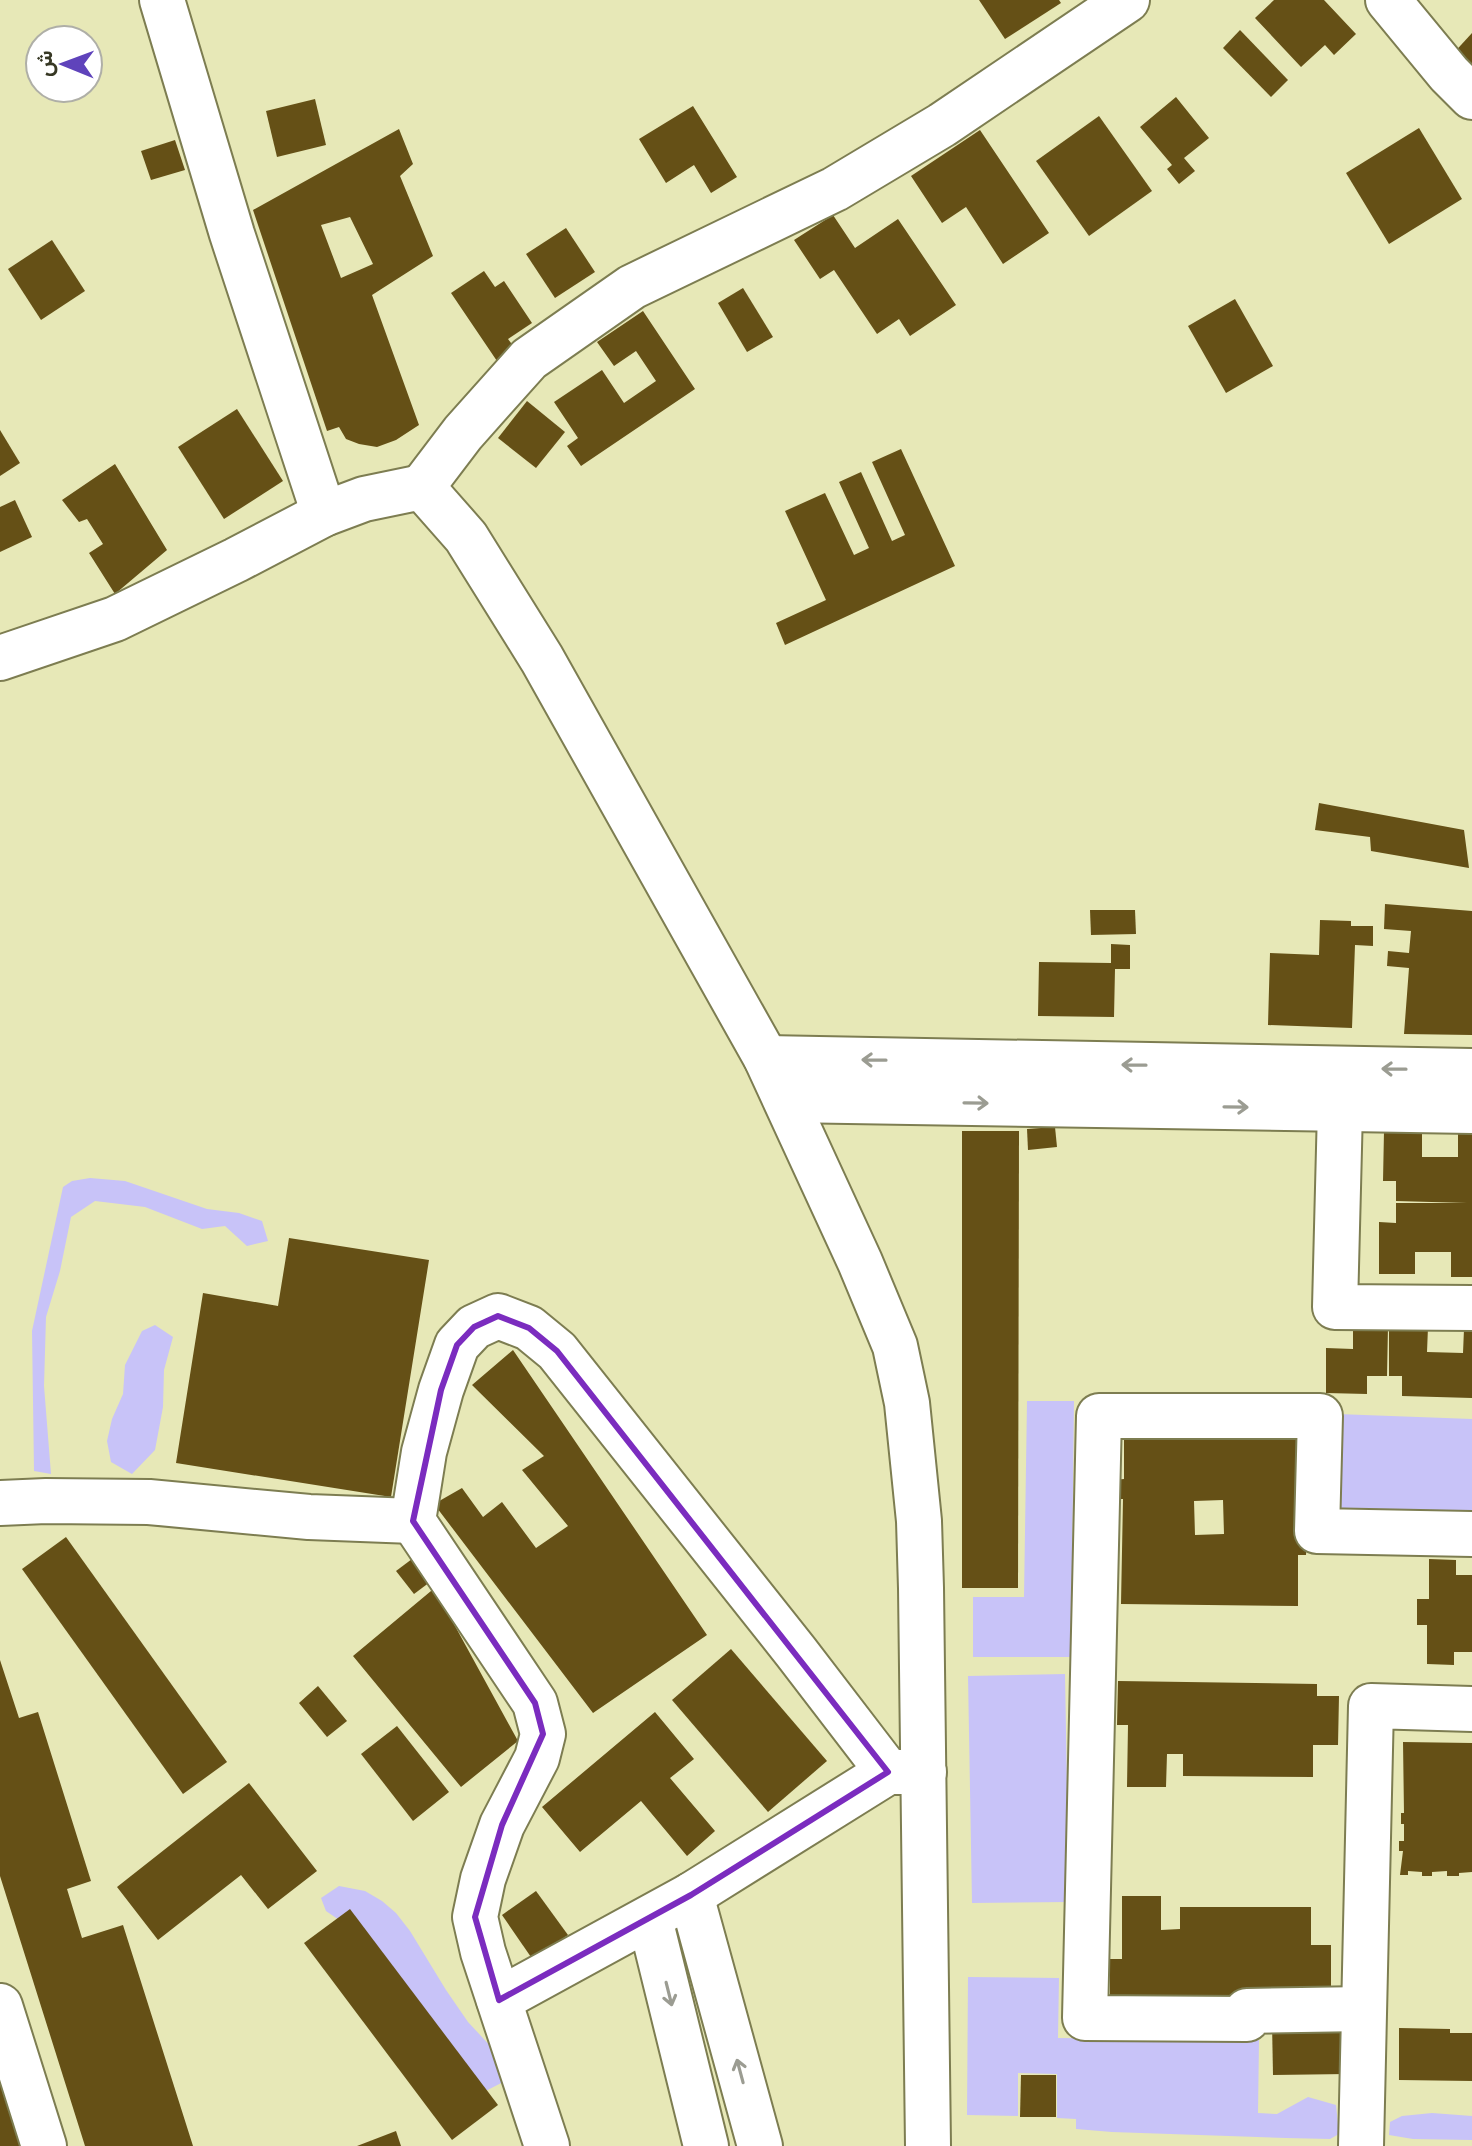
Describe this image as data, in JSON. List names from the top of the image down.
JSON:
{
  "north": "left"
}
